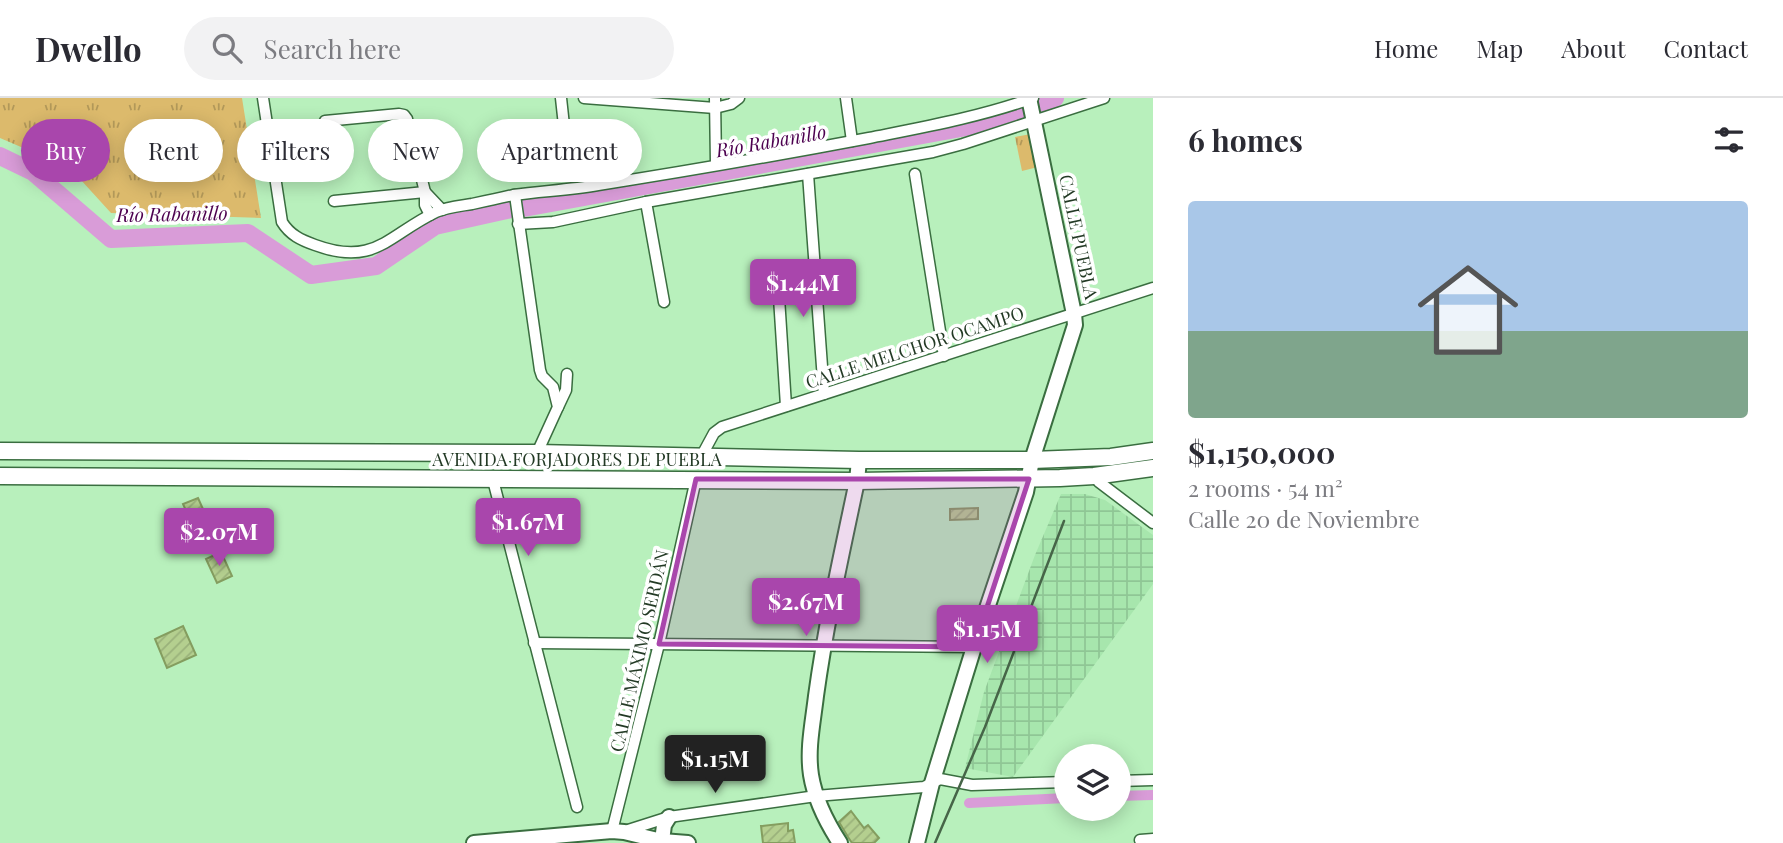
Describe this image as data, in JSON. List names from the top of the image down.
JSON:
{
  "streets": {
    "main road": ["CALLE PUEBLA", "AVENIDA FORJADORES DE PUEBLA"],
    "street": ["CALLE MELCHOR OCAMPO", "CALLE MÁXIMO SERDÁN"]
  },
  "crossings": [
    ["CALLE PUEBLA", "CALLE MELCHOR OCAMPO"],
    ["CALLE PUEBLA", "AVENIDA FORJADORES DE PUEBLA"],
    ["CALLE MELCHOR OCAMPO", "AVENIDA FORJADORES DE PUEBLA"],
    ["AVENIDA FORJADORES DE PUEBLA", "CALLE MÁXIMO SERDÁN"]
  ],
  "water": ["Río Rabanillo"],
  "page": {
    "header": "Dwello",
    "search": "Search here",
    "nav": [
      "Home",
      "Map",
      "About",
      "Contact"
    ],
    "heading": "6 homes",
    "chip": [
      "Buy",
      "Rent",
      "Filters",
      "New",
      "Apartment"
    ],
    "list": [
      {
        "name": "$1,150,000",
        "note": "2 rooms · 54 m² · Calle 20 de Noviembre"
      }
    ],
    "price": [
      "$1.44M",
      "$1.67M",
      "$2.07M",
      "$2.67M",
      "$1.15M",
      "$1.15M"
    ]
  }
}
